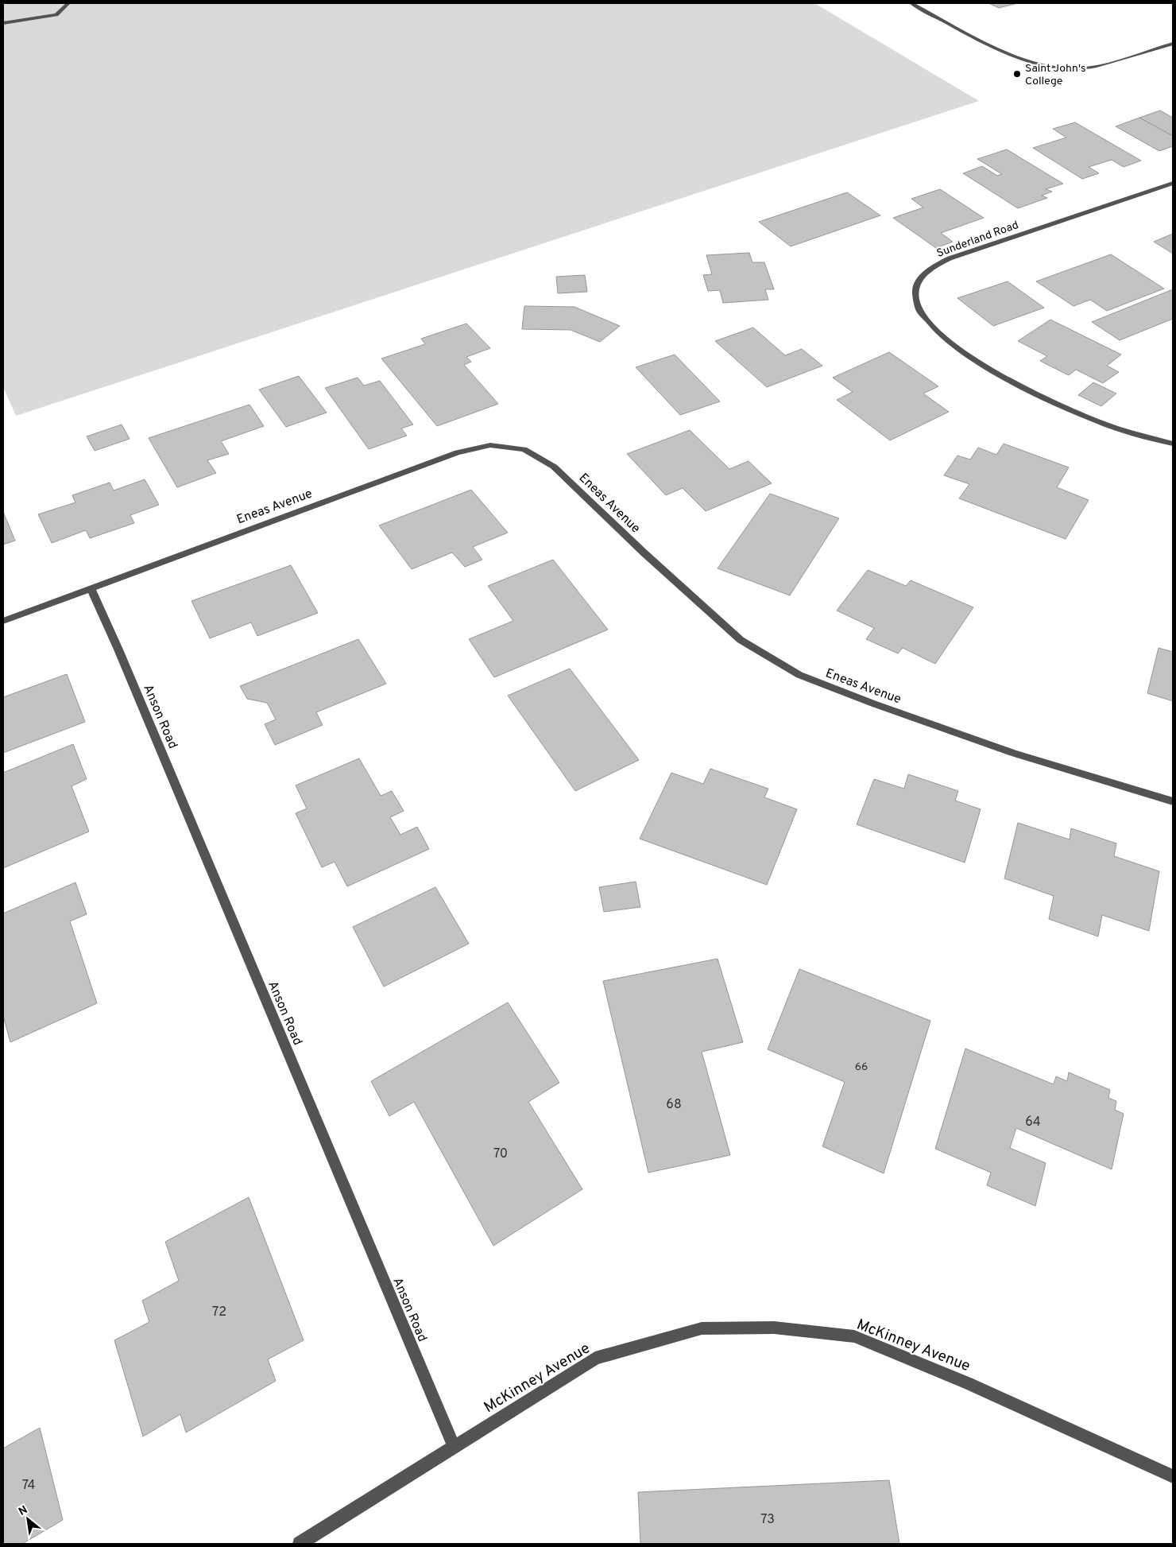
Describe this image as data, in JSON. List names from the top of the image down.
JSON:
{
  "streets": {
    "street": [
      "Sunderland Road",
      "Eneas Avenue",
      "Anson Road",
      "McKinney Avenue"
    ]
  },
  "crossings": [
    ["Eneas Avenue", "Anson Road"],
    ["Anson Road", "McKinney Avenue"]
  ],
  "places": ["Saint John's College"],
  "house_numbers": [
    "66",
    "68",
    "64",
    "70",
    "72",
    "74",
    "73"
  ],
  "north": "top left"
}
